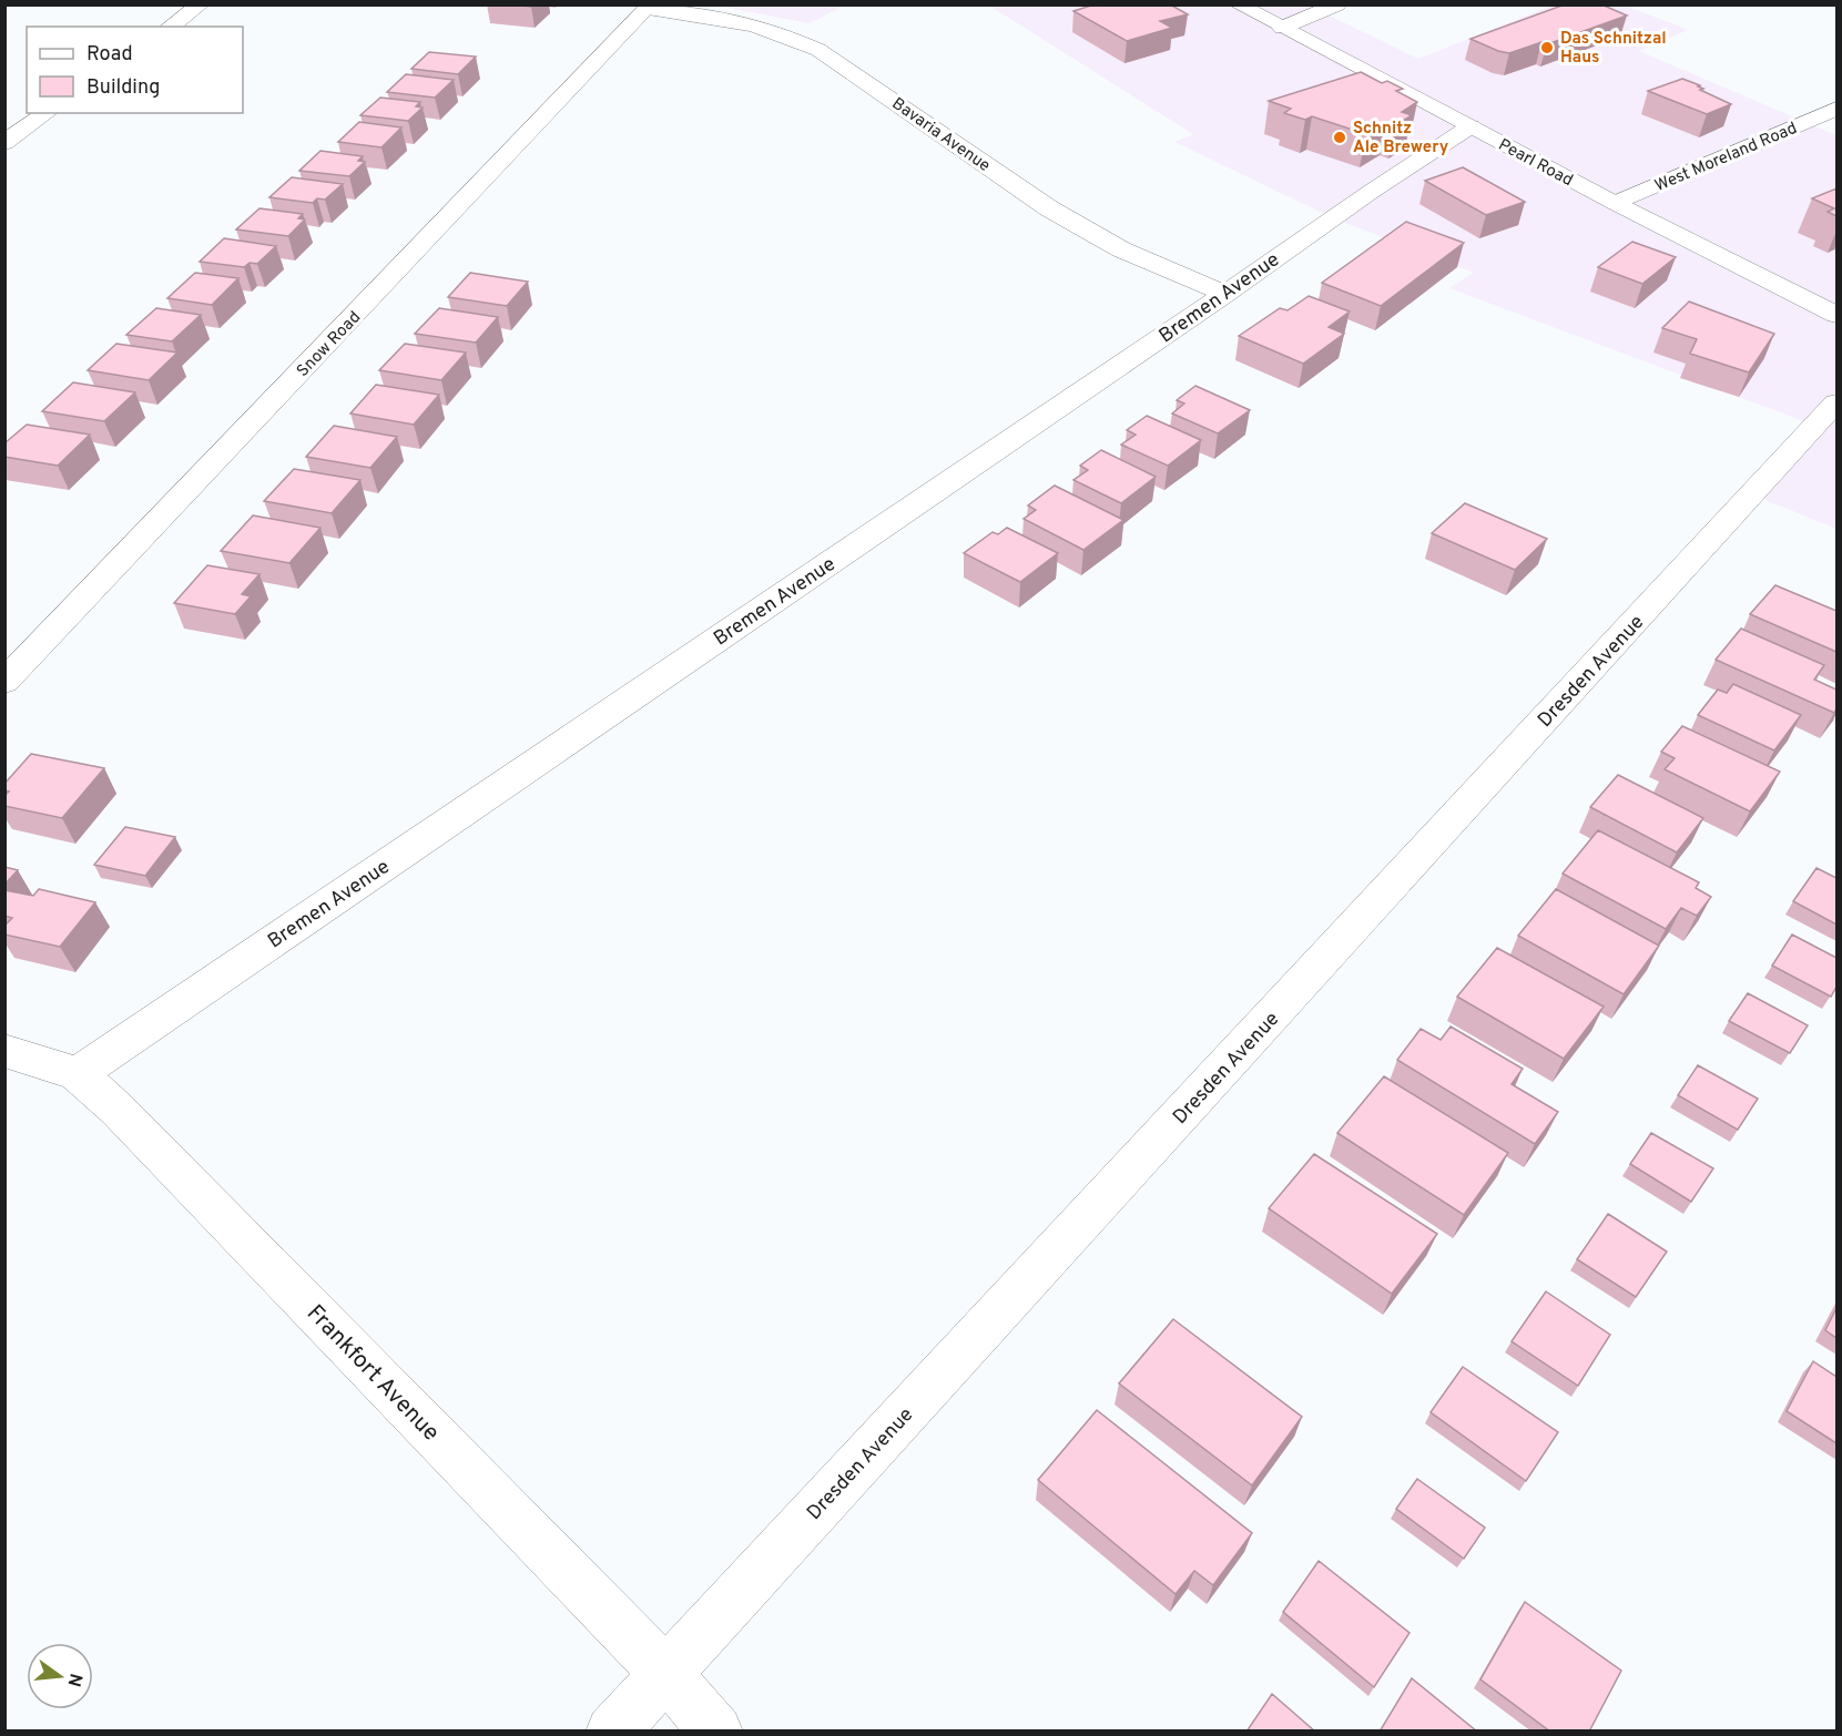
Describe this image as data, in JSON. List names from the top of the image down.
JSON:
{
  "streets": {
    "street": [
      "Bavaria Avenue",
      "West Moreland Road",
      "Pearl Road",
      "Bremen Avenue",
      "Snow Road",
      "Dresden Avenue",
      "Frankfort Avenue"
    ]
  },
  "crossings": [
    ["Bavaria Avenue", "Bremen Avenue"],
    ["Bavaria Avenue", "Snow Road"],
    ["West Moreland Road", "Pearl Road"],
    ["Pearl Road", "Bremen Avenue"],
    ["Bremen Avenue", "Frankfort Avenue"],
    ["Dresden Avenue", "Frankfort Avenue"]
  ],
  "places": ["Das Schnitzal Haus", "Schnitz Ale Brewery"],
  "legend": ["Road", "Building"],
  "north": "right"
}
